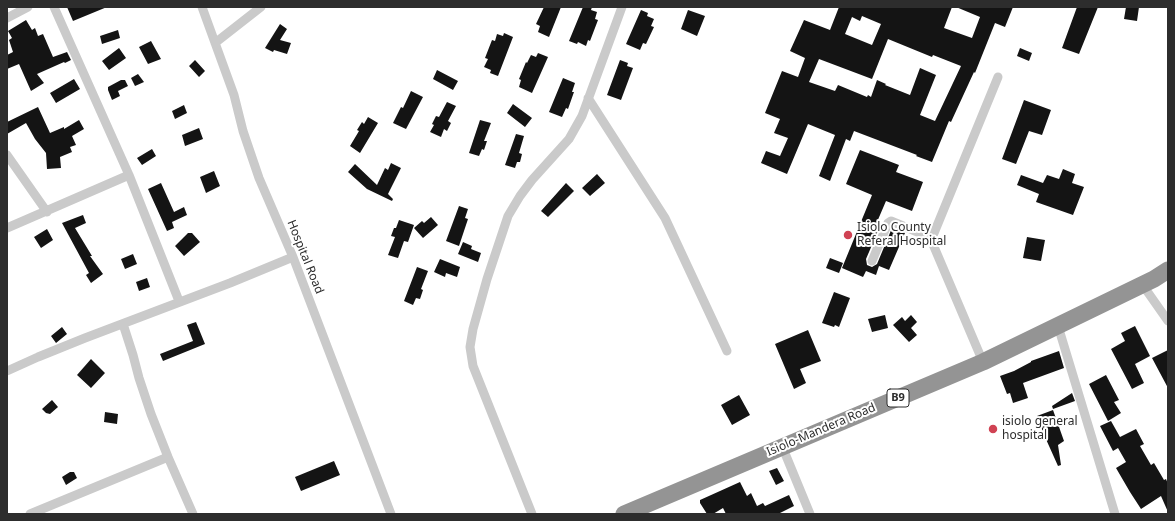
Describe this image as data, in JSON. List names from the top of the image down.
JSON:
{
  "streets": {
    "highway": ["B9", "Isiolo-Mandera Road"],
    "street": ["Hospital Road"]
  },
  "places": ["Isiolo County Referal Hospital", "isiolo general hospital"]
}
